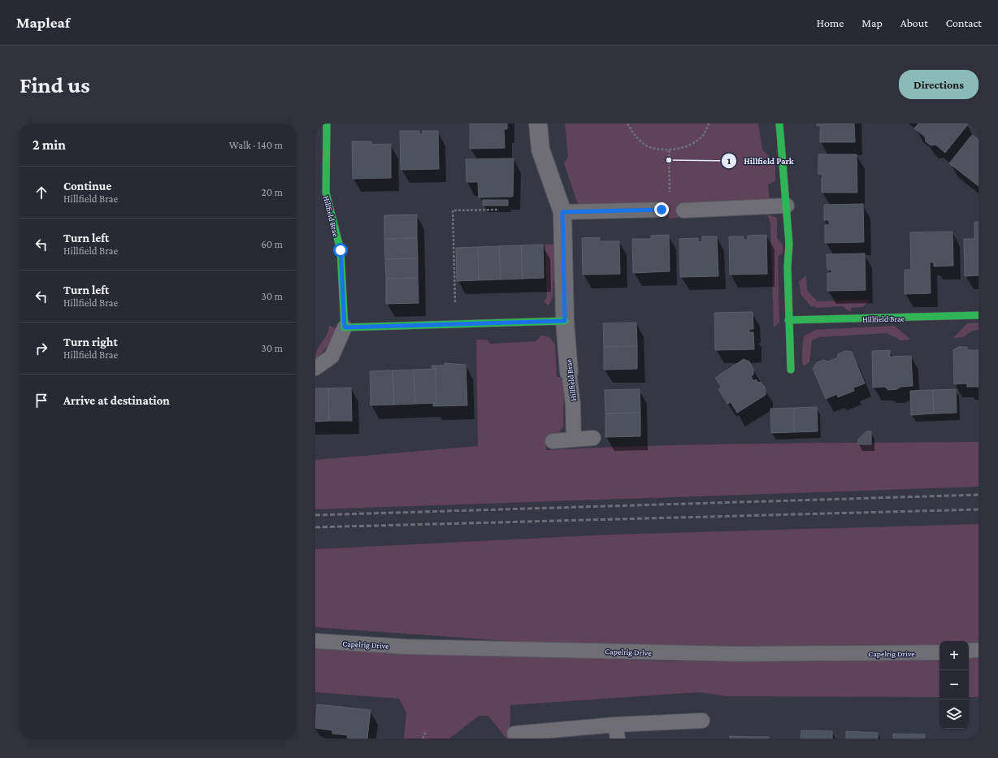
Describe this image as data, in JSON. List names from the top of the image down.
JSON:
{
  "streets": {
    "street": ["Hillfield Brae"],
    "lane": ["Capelrig Drive"]
  },
  "places": ["Hillfield Park"],
  "page": {
    "header": "Mapleaf",
    "nav": [
      "Home",
      "Map",
      "About",
      "Contact"
    ],
    "buttons": "Directions",
    "title": "Find us",
    "heading": ["2 min", "Walk · 140 m"],
    "list": [
      ["Continue", "Hillfield Brae", "20 m"],
      ["Turn left", "Hillfield Brae", "60 m"],
      ["Turn left", "Hillfield Brae", "30 m"],
      ["Turn right", "Hillfield Brae", "30 m"],
      "Arrive at destination"
    ],
    "map_buttons": ["+", "−"]
  }
}
